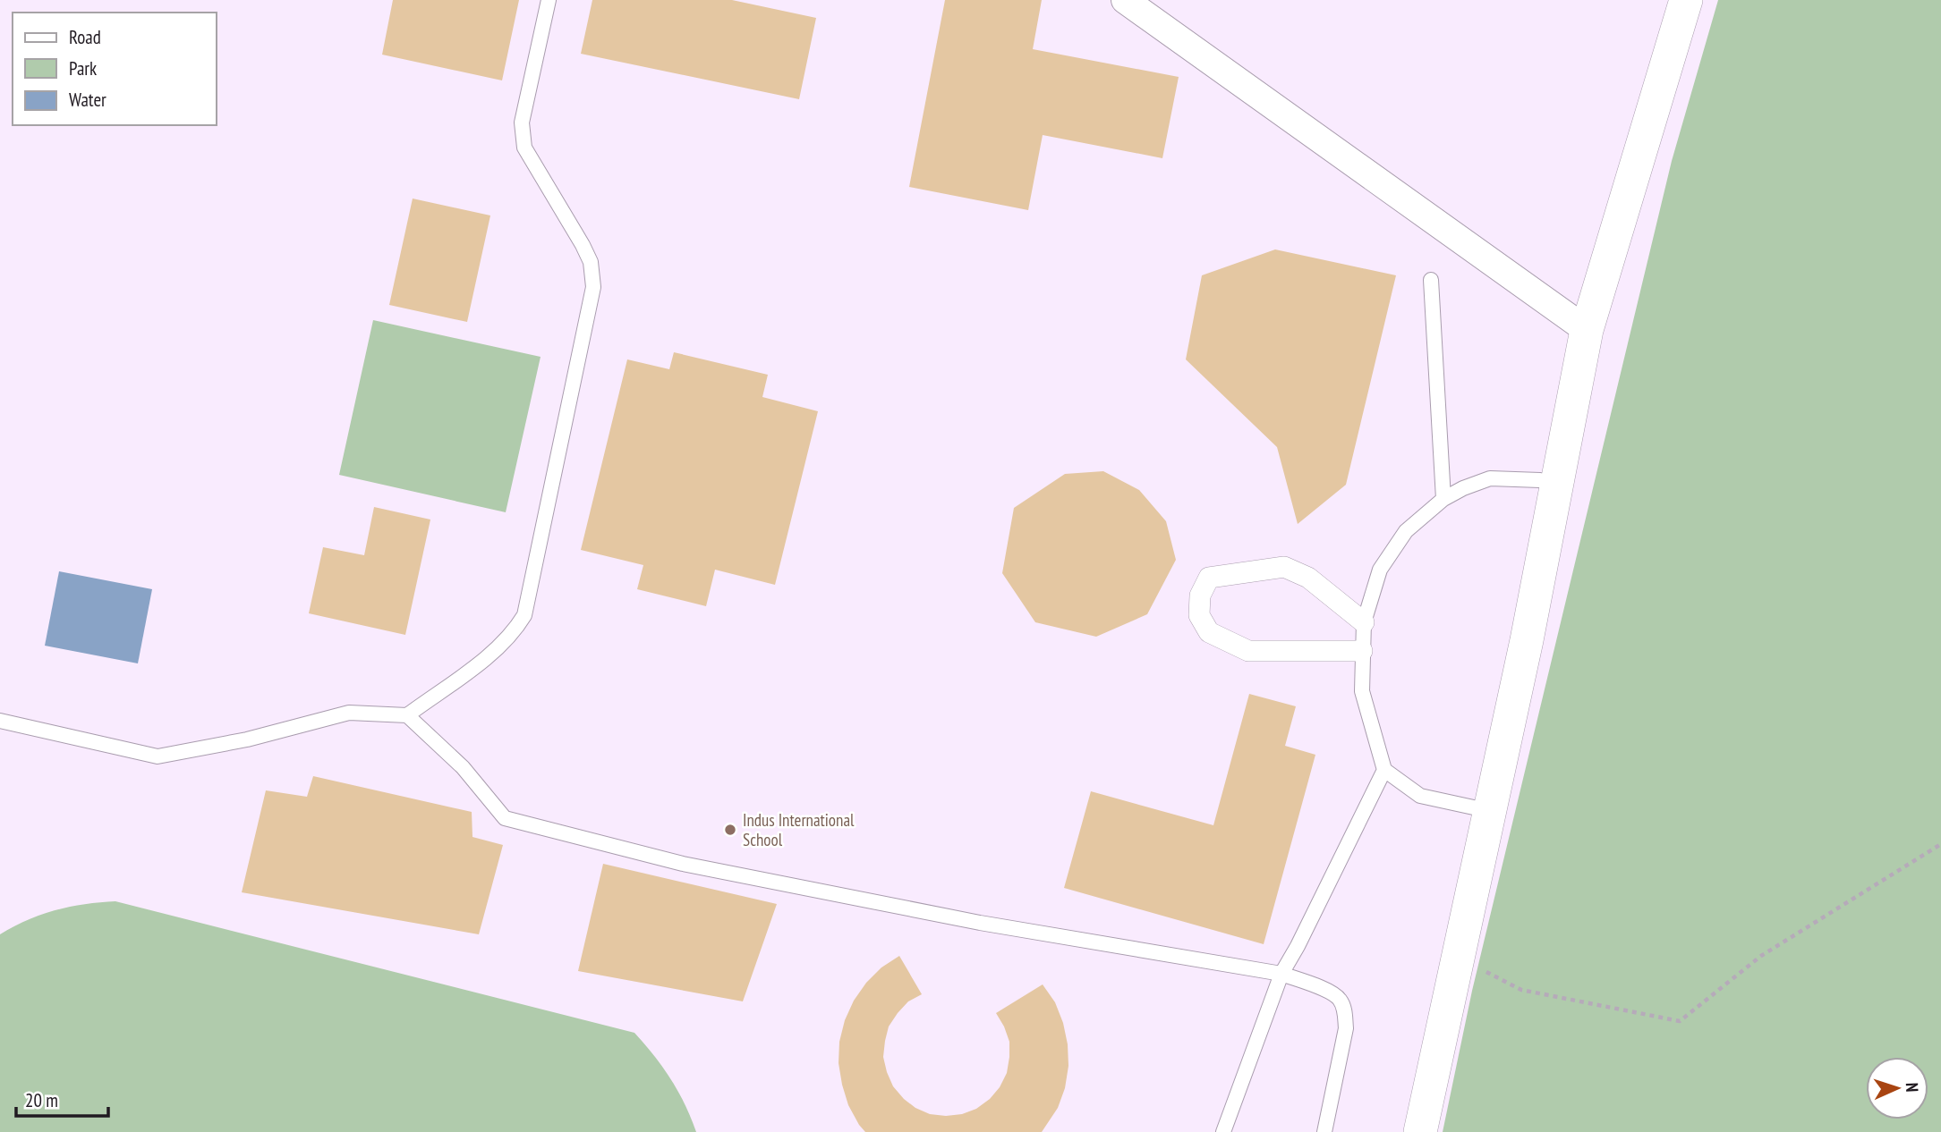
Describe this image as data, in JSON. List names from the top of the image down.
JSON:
{
  "places": ["Indus International School"],
  "legend": ["Road", "Park", "Water"],
  "scale_bar": "20 m",
  "north": "right"
}
